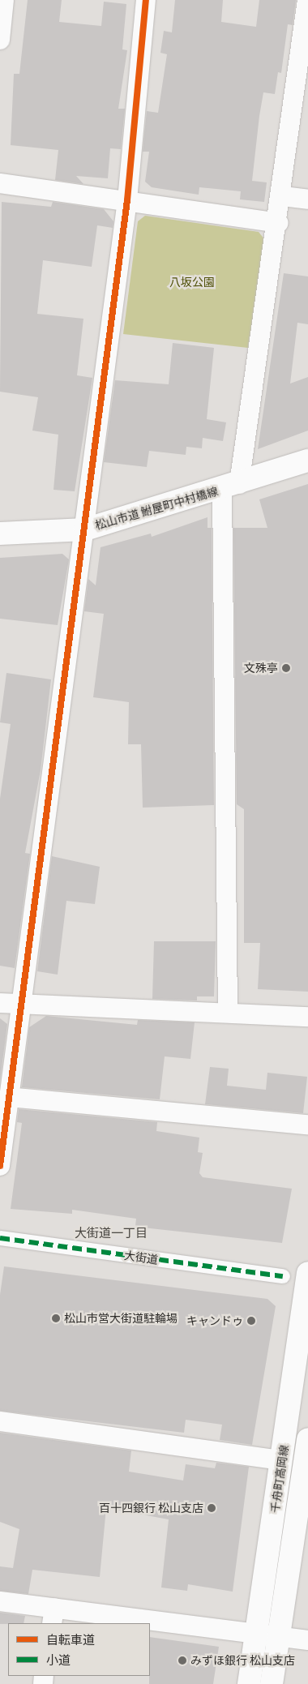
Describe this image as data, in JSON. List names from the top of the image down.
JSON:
{
  "streets": {
    "street": ["松山市道 鮒屋町中村橋線", "大街道", "千舟町高岡線"]
  },
  "districts": ["大街道一丁目"],
  "parks": ["八坂公園"],
  "places": [
    "文殊亭",
    "松山市営大街道駐輪場",
    "キャンドゥ",
    "百十四銀行 松山支店",
    "みずほ銀行 松山支店"
  ],
  "legend": ["自転車道", "小道"]
}
